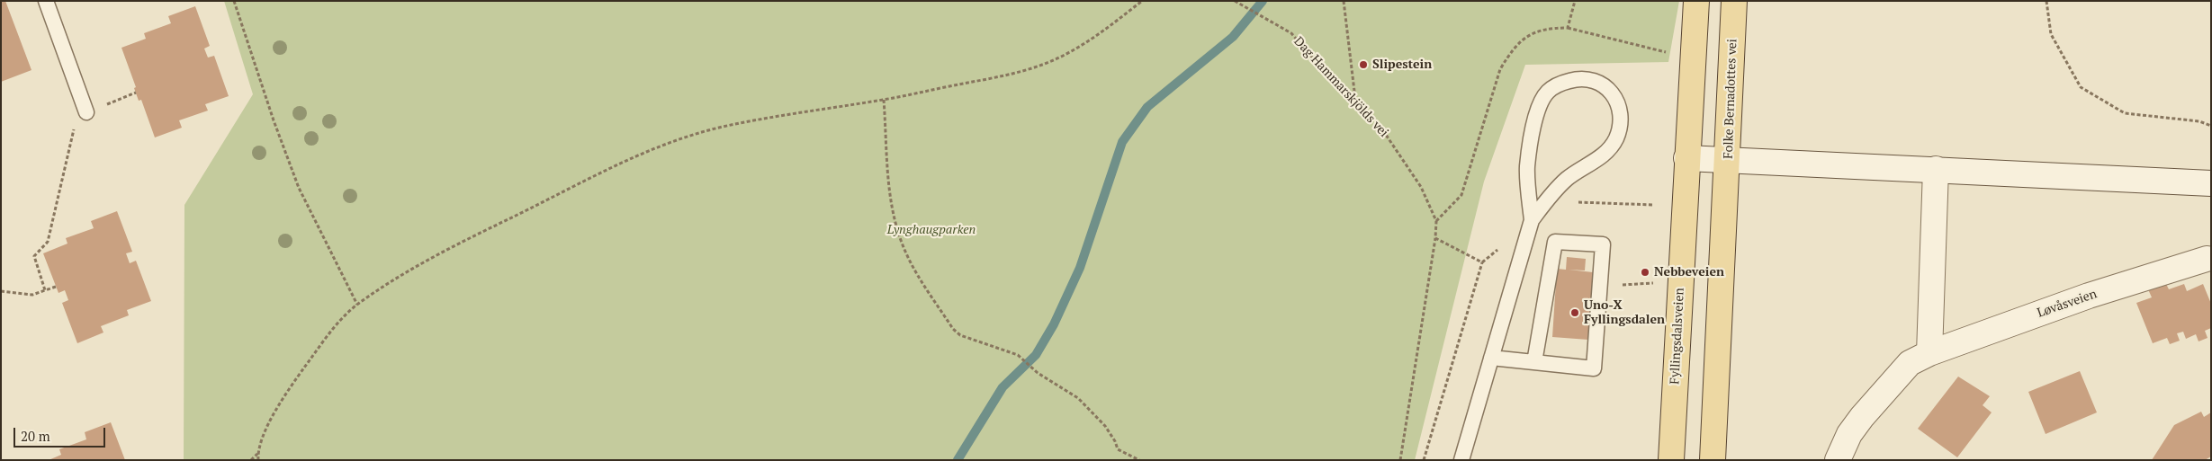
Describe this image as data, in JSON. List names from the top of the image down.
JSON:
{
  "streets": {
    "main road": ["Folke Bernadottes vei", "Fyllingsdalsveien"],
    "street": ["Løvåsveien"],
    "path": ["Dag Hammarskjölds vei"]
  },
  "parks": ["Lynghaugparken"],
  "places": ["Slipestein", "Nebbeveien", "Uno-X Fyllingsdalen"],
  "scale_bar": "20 m"
}
